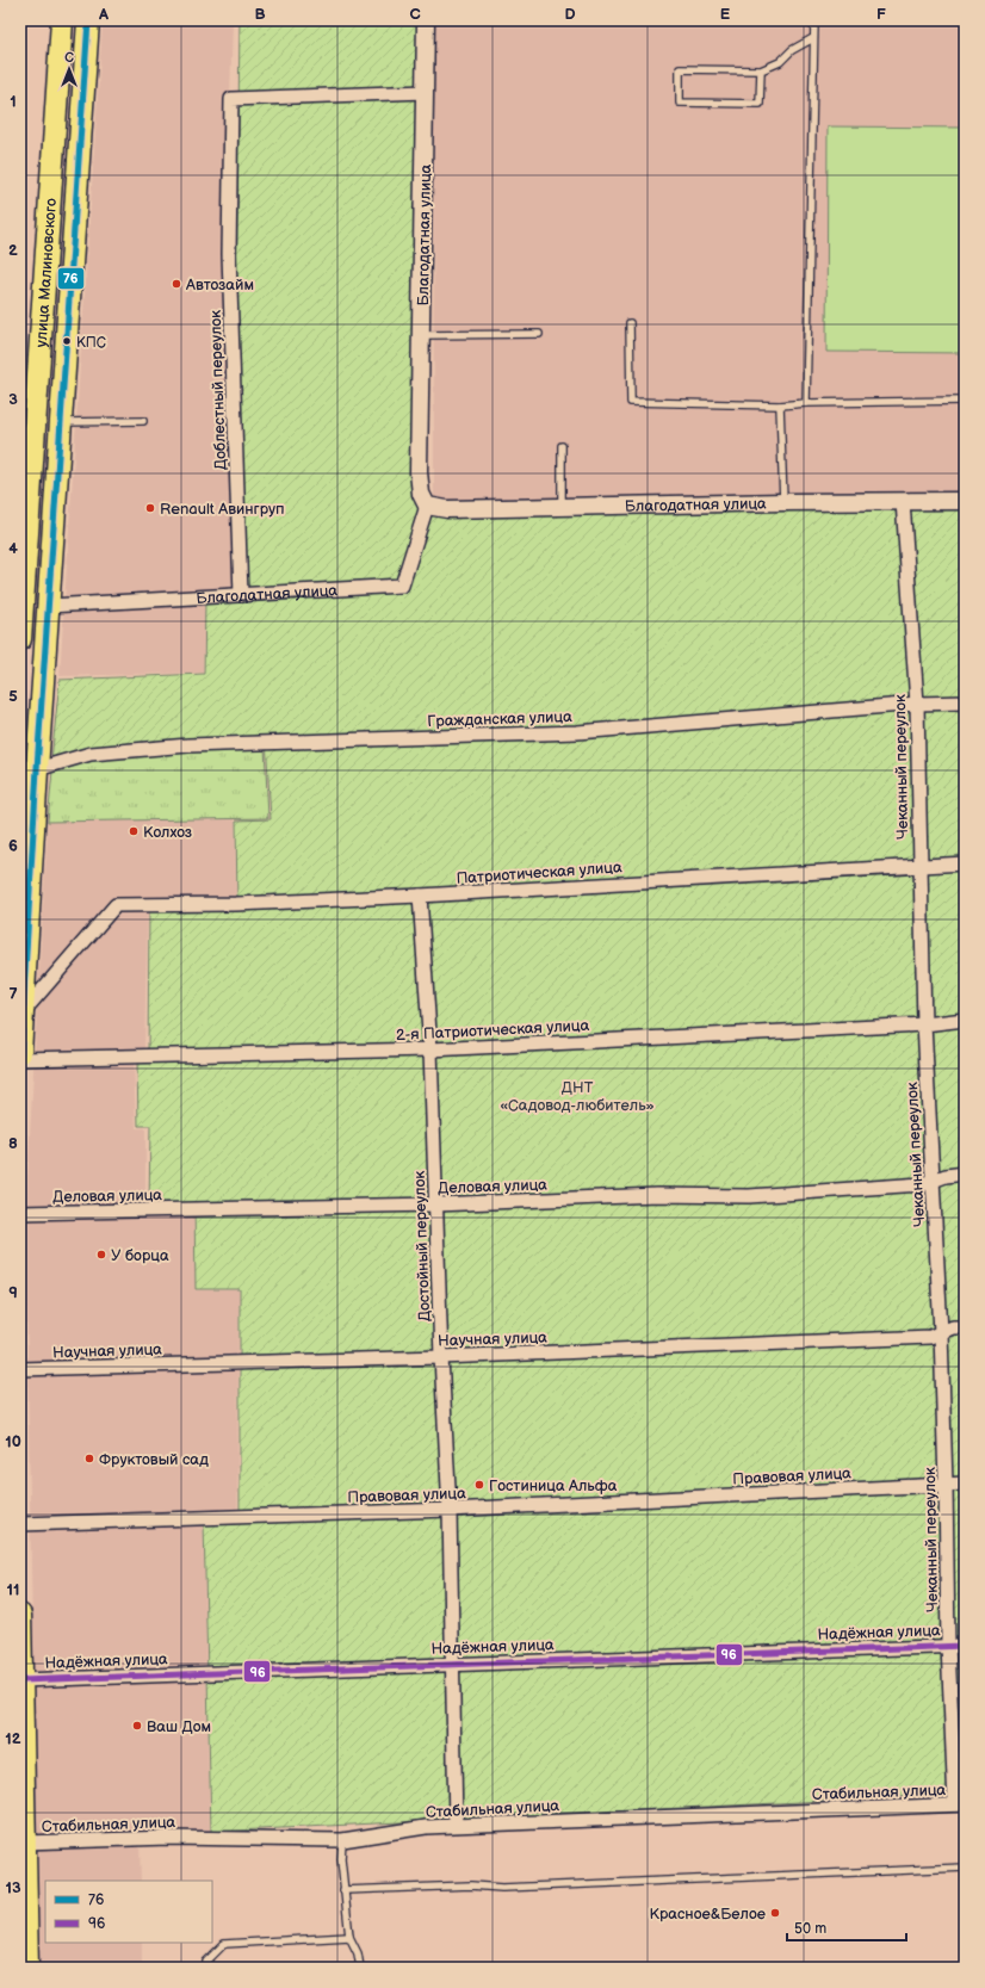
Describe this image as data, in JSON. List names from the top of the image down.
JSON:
{
  "streets": {
    "highway": ["улица Малиновского"],
    "street": [
      "Благодатная улица",
      "Доблестный переулок",
      "Гражданская улица",
      "Чеканный переулок",
      "Патриотическая улица",
      "2-я Патриотическая улица",
      "Деловая улица",
      "Достойный переулок",
      "Научная улица",
      "Правовая улица",
      "Надёжная улица",
      "Стабильная улица"
    ]
  },
  "crossings": [
    ["Благодатная улица", "улица Малиновского"],
    ["Благодатная улица", "Доблестный переулок"],
    ["Благодатная улица", "Чеканный переулок"],
    ["улица Малиновского", "Гражданская улица"],
    ["улица Малиновского", "Патриотическая улица"],
    ["Гражданская улица", "Чеканный переулок"],
    ["Чеканный переулок", "Патриотическая улица"],
    ["Чеканный переулок", "2-я Патриотическая улица"],
    ["Чеканный переулок", "Деловая улица"],
    ["Чеканный переулок", "Научная улица"],
    ["Чеканный переулок", "Правовая улица"],
    ["Чеканный переулок", "Надёжная улица"],
    ["Чеканный переулок", "Стабильная улица"],
    ["Патриотическая улица", "Достойный переулок"],
    ["2-я Патриотическая улица", "Достойный переулок"],
    ["Деловая улица", "Достойный переулок"],
    ["Достойный переулок", "Научная улица"],
    ["Достойный переулок", "Правовая улица"],
    ["Достойный переулок", "Надёжная улица"],
    ["Достойный переулок", "Стабильная улица"]
  ],
  "parks": ["ДНТ «Садовод-любитель»"],
  "places": [
    "Автозайм",
    "КПС",
    "Renault Авингруп",
    "Колхоз",
    "У борца",
    "Фруктовый сад",
    "Гостиница Альфа",
    "Ваш Дом",
    "Красное&Белое"
  ],
  "lines": ["transit line 76", "transit line 96"],
  "legend": ["76", "96"],
  "scale_bar": "50 m",
  "north": "top",
  "grid": {
    "columns": [
      "A",
      "B",
      "C",
      "D",
      "E",
      "F"
    ],
    "rows": [
      "1",
      "2",
      "3",
      "4",
      "5",
      "6",
      "7",
      "8",
      "9",
      "10",
      "11",
      "12",
      "13"
    ]
  }
}
